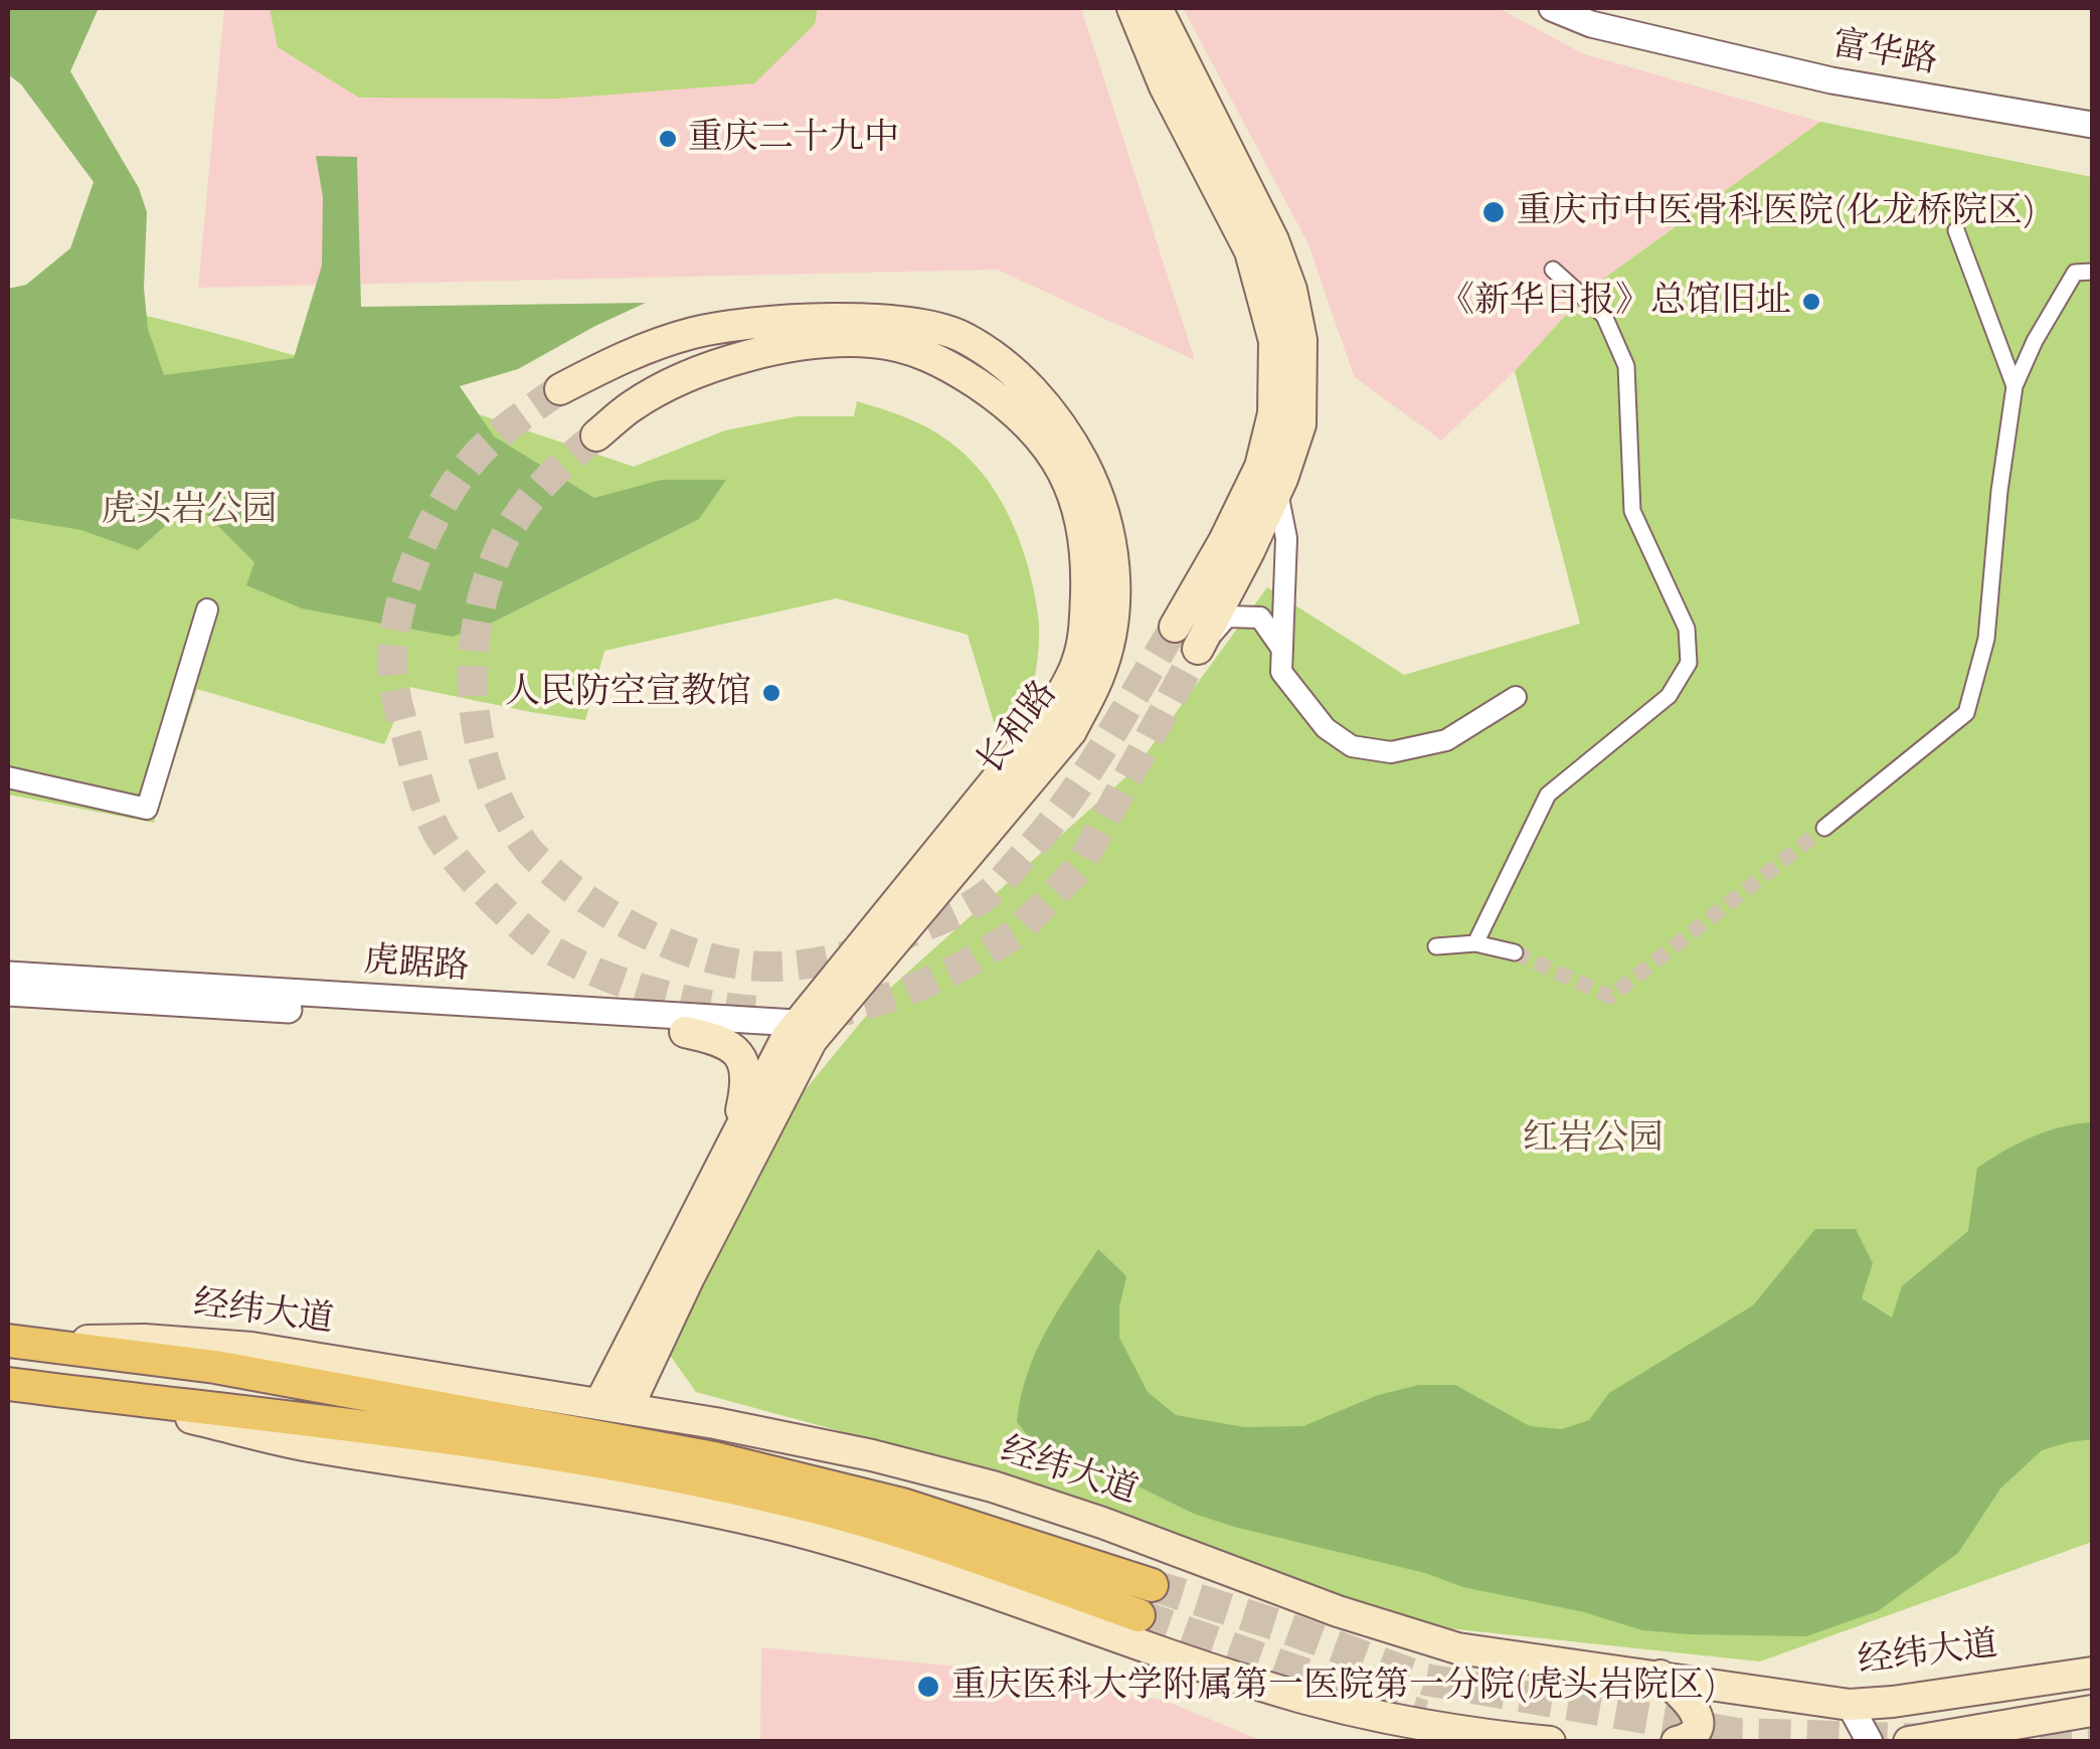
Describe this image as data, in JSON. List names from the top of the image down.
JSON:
{
  "streets": {
    "main road": ["长和路", "经纬大道"],
    "street": ["富华路", "虎踞路"]
  },
  "crossings": [
    ["长和路", "虎踞路"],
    ["长和路", "经纬大道"]
  ],
  "parks": ["虎头岩公园", "红岩公园"],
  "places": [
    "重庆二十九中",
    "重庆市中医骨科医院(化龙桥院区)",
    "《新华日报》总馆旧址",
    "人民防空宣教馆",
    "重庆医科大学附属第一医院第一分院(虎头岩院区)"
  ]
}
